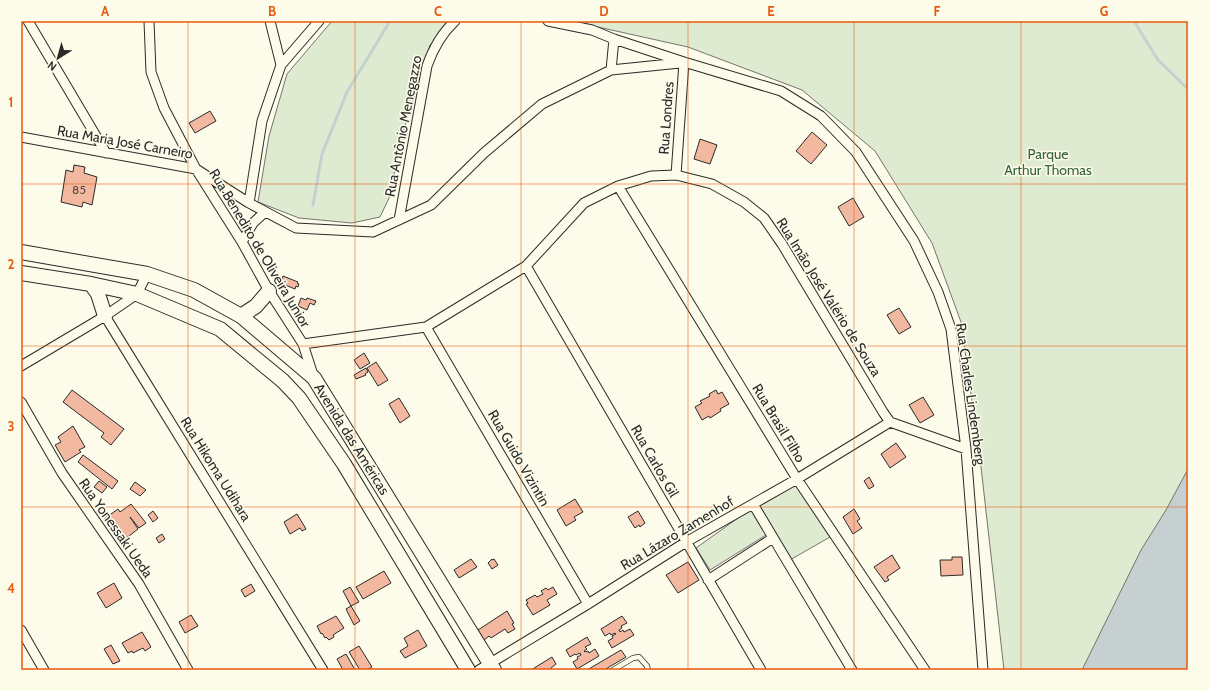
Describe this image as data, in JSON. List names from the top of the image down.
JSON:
{
  "streets": {
    "main road": ["Avenida das Américas"],
    "street": [
      "Rua Londres",
      "Rua Antônio Menegazzo",
      "Rua Maria José Carneiro",
      "Rua Benedito de Oliveira Junior",
      "Rua Imão José Valério de Souza",
      "Rua Charles Lindemberg",
      "Rua Brasil Filho",
      "Rua Guido Vizintin",
      "Rua Carlos Gil",
      "Rua Hikoma Udihara",
      "Rua Yonessaki Ueda",
      "Rua Lázaro Zamenhof"
    ]
  },
  "crossings": [
    ["Rua Londres", "Rua Imão José Valério de Souza"],
    ["Rua Londres", "Rua Charles Lindemberg"],
    ["Rua Antônio Menegazzo", "Rua Maria José Carneiro"],
    ["Rua Maria José Carneiro", "Rua Benedito de Oliveira Junior"],
    ["Rua Maria José Carneiro", "Rua Charles Lindemberg"],
    ["Rua Benedito de Oliveira Junior", "Rua Imão José Valério de Souza"],
    ["Rua Benedito de Oliveira Junior", "Avenida das Américas"],
    ["Rua Imão José Valério de Souza", "Rua Brasil Filho"],
    ["Rua Imão José Valério de Souza", "Rua Guido Vizintin"],
    ["Rua Imão José Valério de Souza", "Rua Carlos Gil"],
    ["Rua Imão José Valério de Souza", "Rua Lázaro Zamenhof"],
    ["Rua Brasil Filho", "Rua Lázaro Zamenhof"],
    ["Avenida das Américas", "Rua Lázaro Zamenhof"],
    ["Rua Guido Vizintin", "Rua Lázaro Zamenhof"],
    ["Rua Carlos Gil", "Rua Lázaro Zamenhof"]
  ],
  "parks": ["Parque Arthur Thomas"],
  "house_numbers": ["85"],
  "north": "bottom left",
  "grid": {
    "columns": [
      "A",
      "B",
      "C",
      "D",
      "E",
      "F",
      "G"
    ],
    "rows": [
      "1",
      "2",
      "3",
      "4"
    ]
  }
}
